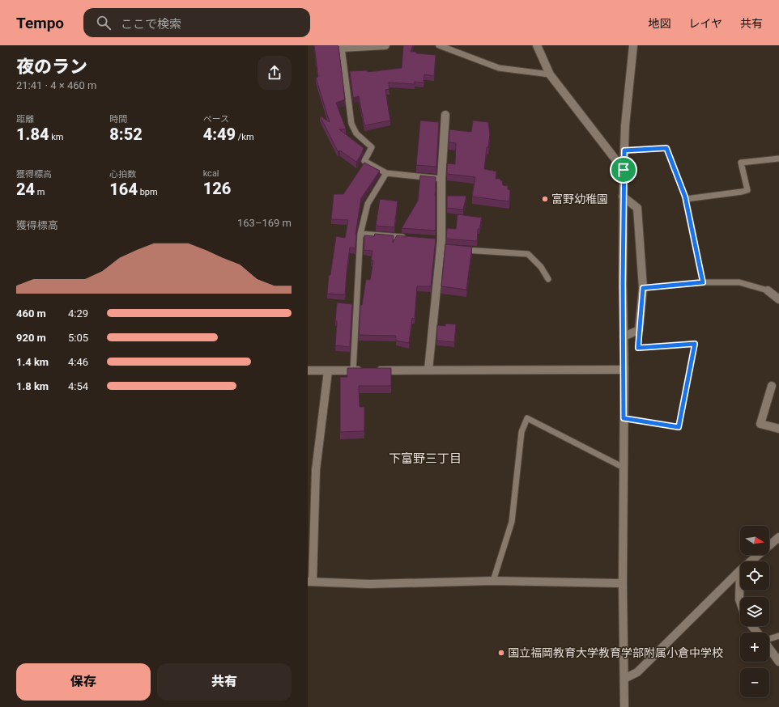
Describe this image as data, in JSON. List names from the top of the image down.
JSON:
{
  "districts": ["下富野三丁目"],
  "places": ["富野幼稚園", "国立福岡教育大学教育学部附属小倉中学校"],
  "north": "right",
  "page": {
    "header": "Tempo",
    "search": "ここで検索",
    "nav": ["地図", "レイヤ", "共有"],
    "heading": ["夜のラン", "21:41 · 4 × 460 m"],
    "stats": [
      ["距離", "1.84 km"],
      ["時間", "8:52"],
      ["ペース", "4:49 /km"],
      ["獲得標高", "24 m"],
      ["心拍数", "164 bpm"],
      ["kcal", "126"]
    ],
    "chart": ["獲得標高", "163–169 m"],
    "list": [
      {
        "name": "460 m",
        "note": "4:29"
      },
      {
        "name": "920 m",
        "note": "5:05"
      },
      {
        "name": "1.4 km",
        "note": "4:46"
      },
      {
        "name": "1.8 km",
        "note": "4:54"
      }
    ],
    "map_buttons": ["+", "−"],
    "buttons": ["保存", "共有"]
  }
}
